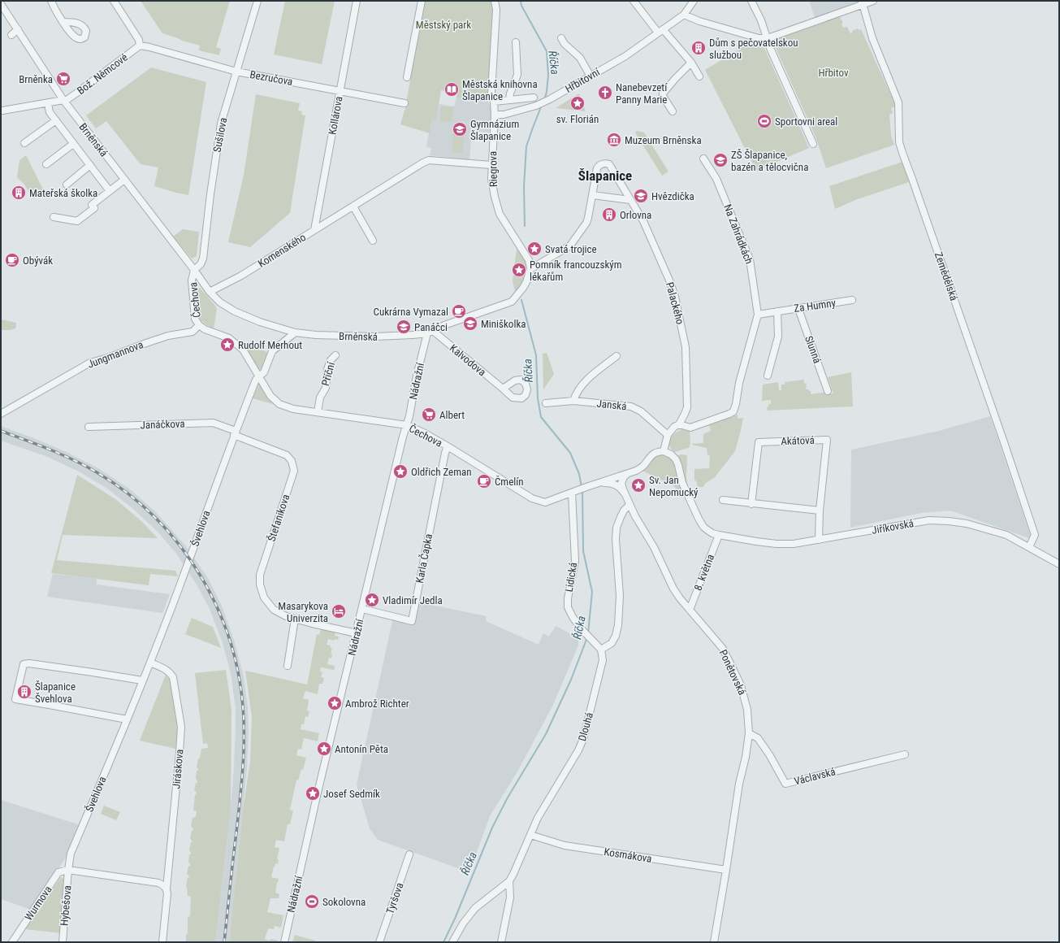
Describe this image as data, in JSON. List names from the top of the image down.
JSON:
{
  "streets": {
    "street": [
      "Bož. Němcové",
      "Bezručova",
      "Hřbitovní",
      "Kollárova",
      "Sušilova",
      "Brněnská",
      "Riegrova",
      "Na Zahrádkách",
      "Komenského",
      "Zemědělská",
      "Čechova",
      "Palackého",
      "Za Humny",
      "Slunná",
      "Jungmannova",
      "Kalvodova",
      "Příční",
      "Nádražní",
      "Janská",
      "Janáčkova",
      "Akátová",
      "Štefanikova",
      "Jiříkovská",
      "Švehlova",
      "Karla Čapka",
      "8. května",
      "Lidická",
      "Ponětovská",
      "Dlouhá",
      "Jiráskova",
      "Václavská",
      "Kosmákova",
      "Tyršova",
      "Wurmova",
      "Hybešova"
    ]
  },
  "crossings": [
    ["Bož. Němcové", "Bezručova"],
    ["Bož. Němcové", "Brněnská"],
    ["Bezručova", "Kollárova"],
    ["Bezručova", "Sušilova"],
    ["Hřbitovní", "Riegrova"],
    ["Kollárova", "Komenského"],
    ["Sušilova", "Brněnská"],
    ["Sušilova", "Čechova"],
    ["Brněnská", "Riegrova"],
    ["Brněnská", "Komenského"],
    ["Brněnská", "Čechova"],
    ["Brněnská", "Kalvodova"],
    ["Brněnská", "Nádražní"],
    ["Riegrova", "Komenského"],
    ["Na Zahrádkách", "Palackého"],
    ["Zemědělská", "Jiříkovská"],
    ["Čechova", "Jungmannova"],
    ["Čechova", "Příční"],
    ["Čechova", "Nádražní"],
    ["Čechova", "Švehlova"],
    ["Čechova", "Karla Čapka"],
    ["Čechova", "Lidická"],
    ["Za Humny", "Slunná"],
    ["Kalvodova", "Nádražní"],
    ["Nádražní", "Štefanikova"],
    ["Nádražní", "Karla Čapka"],
    ["Janáčkova", "Štefanikova"],
    ["Janáčkova", "Švehlova"],
    ["Akátová", "Jiříkovská"],
    ["Štefanikova", "Švehlova"],
    ["Jiříkovská", "8. května"],
    ["Švehlova", "Jiráskova"],
    ["Švehlova", "Wurmova"],
    ["Švehlova", "Hybešova"],
    ["8. května", "Ponětovská"],
    ["Lidická", "Dlouhá"],
    ["Ponětovská", "Václavská"],
    ["Ponětovská", "Kosmákova"],
    ["Dlouhá", "Kosmákova"],
    ["Wurmova", "Hybešova"]
  ],
  "districts": ["Šlapanice"],
  "water": ["Říčka"],
  "parks": ["Městský park", "Hřbitov"],
  "places": {
    "building": [
      "Dům s pečovatelskou službou",
      "Mateřská školka",
      "Orlovna",
      "Šlapanice Švehlova"
    ],
    "supermarket": ["Brněnka", "Albert"],
    "library": ["Městská knihovna Šlapanice"],
    "church": ["Nanebevzetí Panny Marie"],
    "place": [
      "sv. Florián",
      "Svatá trojice",
      "Pomník francouzským lékařům",
      "Rudolf Merhout",
      "Oldřich Zeman",
      "Sv. Jan Nepomucký",
      "Vladimír Jedla",
      "Ambrož Richter",
      "Antonín Pěta",
      "Josef Sedmík"
    ],
    "sports": ["Sportovni areal", "Sokolovna"],
    "school or university": [
      "Gymnázium Šlapanice",
      "ZŠ Šlapanice, bazén a tělocvična",
      "Hvězdička",
      "Miniškolka",
      "Panáčci"
    ],
    "museum": ["Muzeum Brněnska"],
    "cafe": ["Obývák", "Cukrárna Vymazal", "Čmelín"],
    "hotel": ["Masarykova Univerzita"]
  }
}
